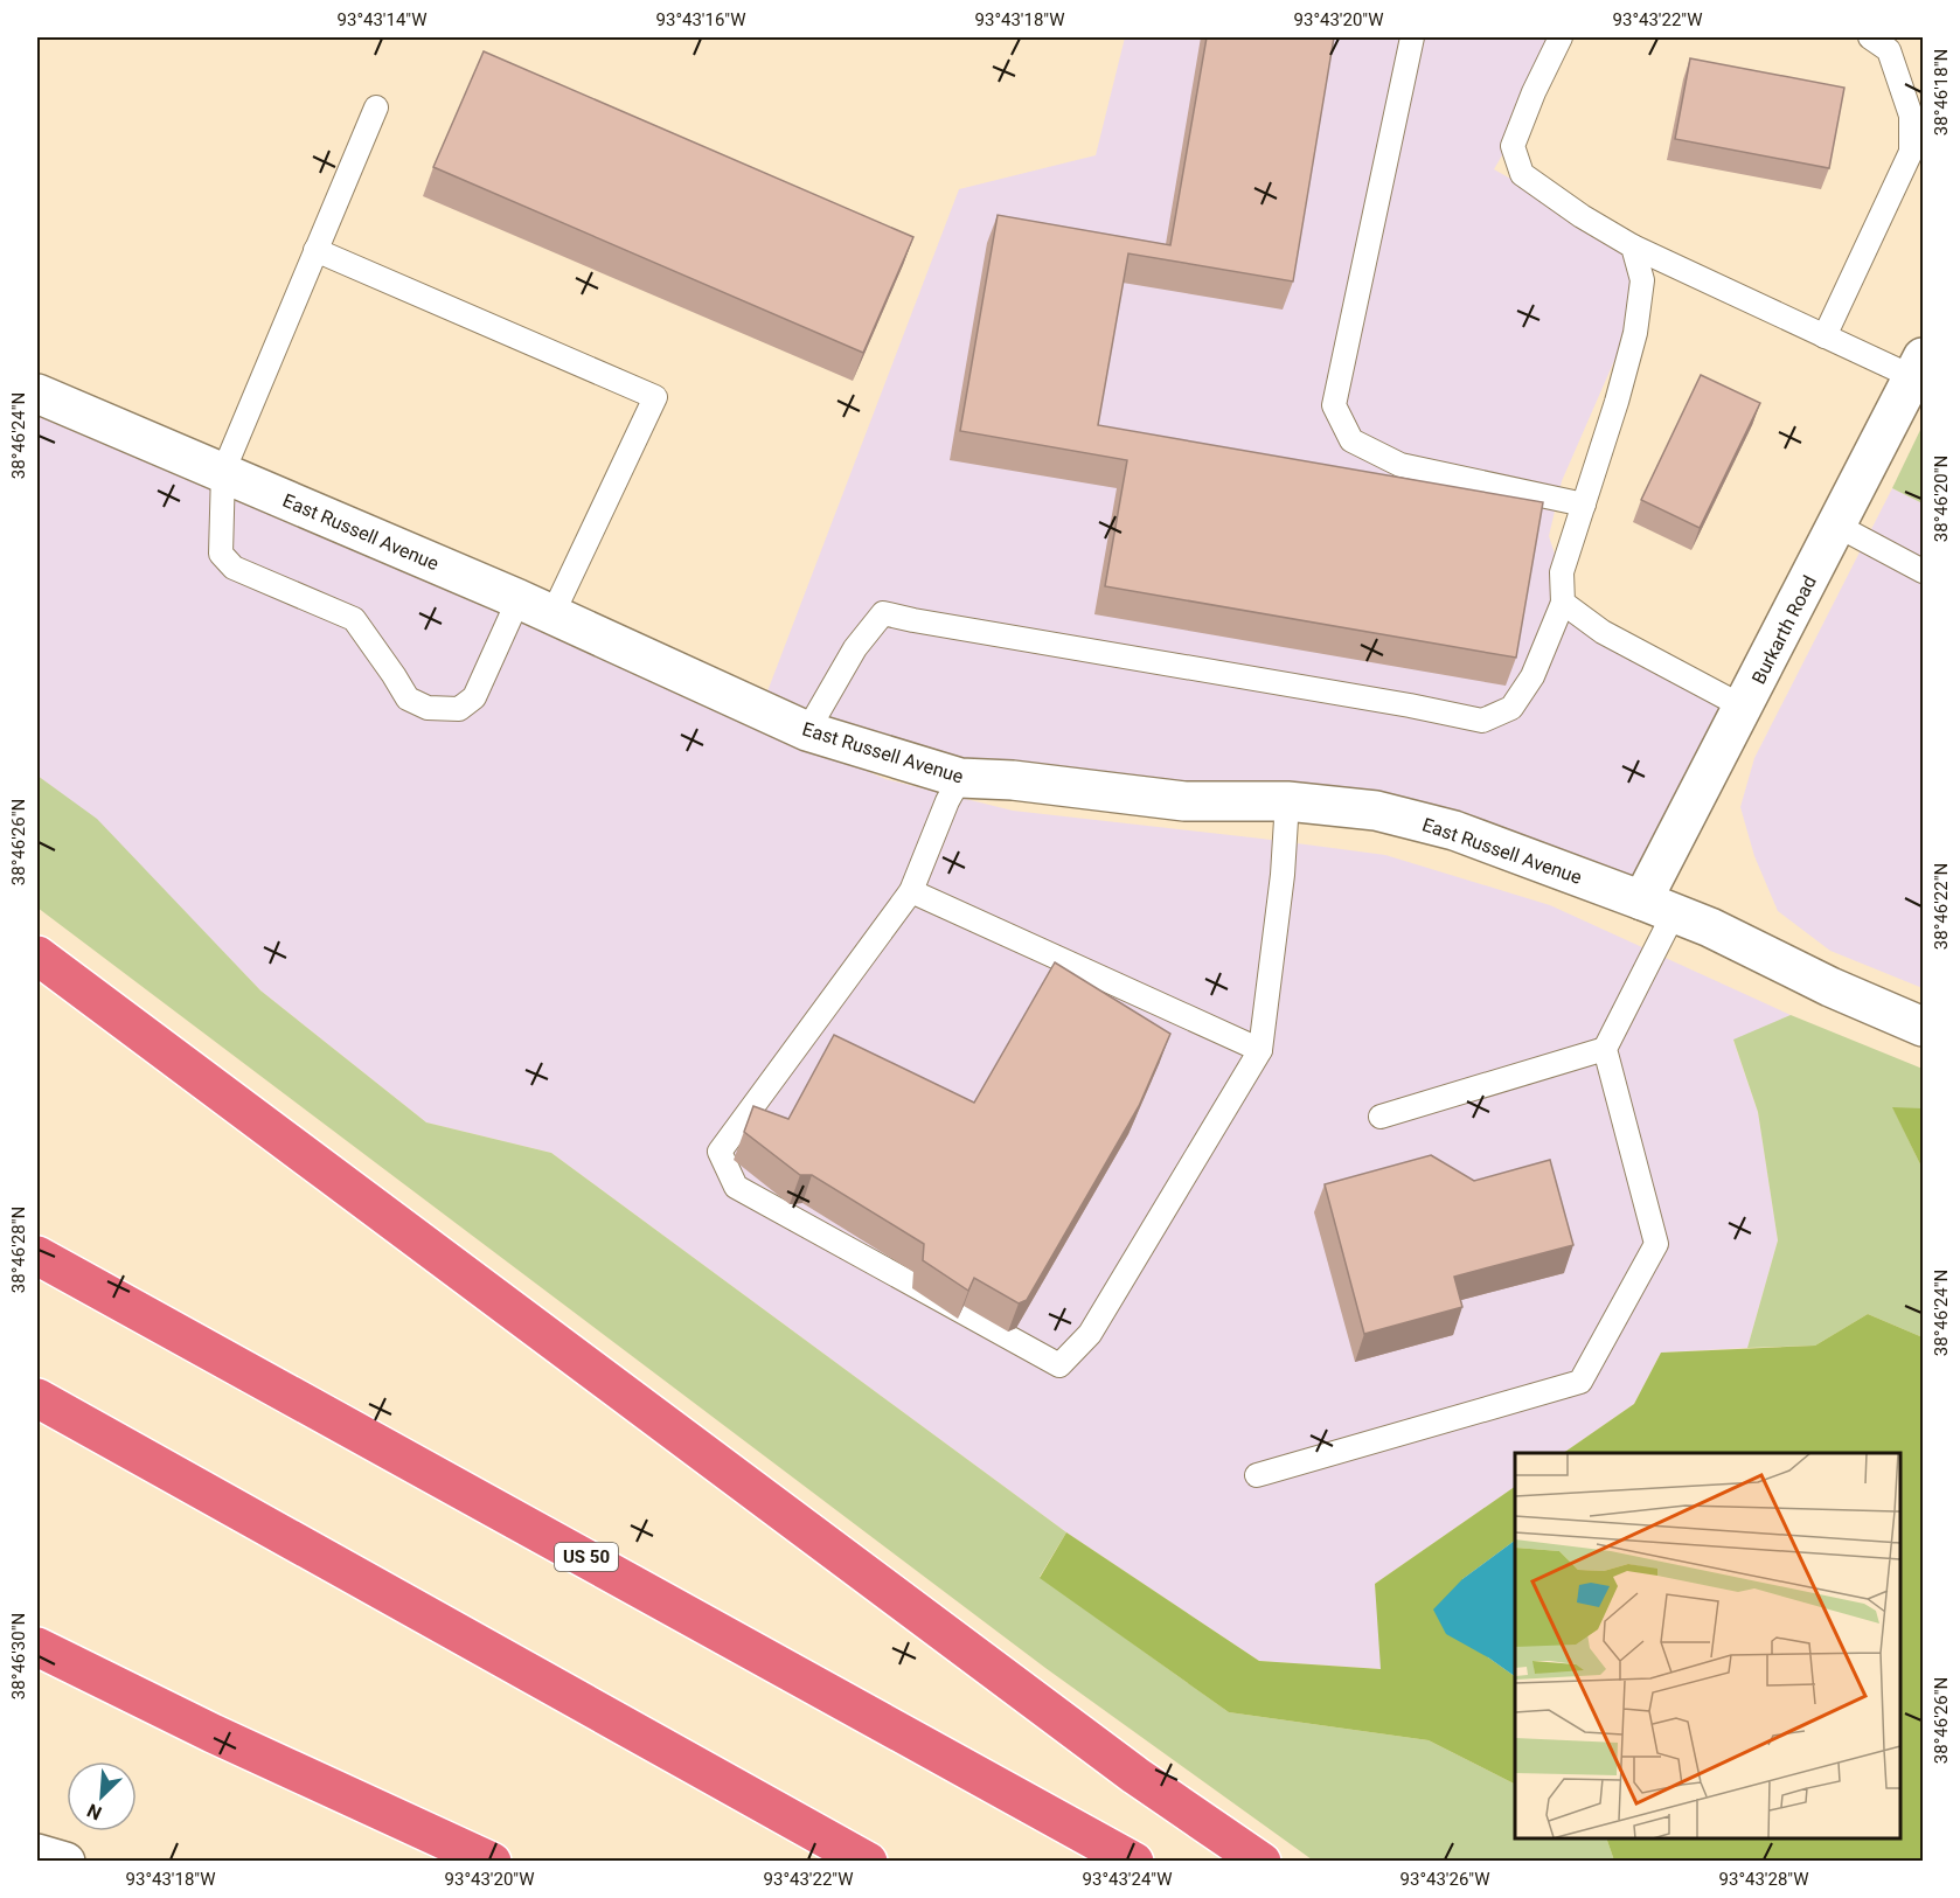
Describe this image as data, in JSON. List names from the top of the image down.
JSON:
{
  "streets": {
    "highway": ["US 50"],
    "street": ["East Russell Avenue", "Burkarth Road"]
  },
  "crossings": [
    ["East Russell Avenue", "Burkarth Road"]
  ],
  "north": "bottom left",
  "coordinates": [
    "93°43'14\"W",
    "93°43'16\"W",
    "93°43'18\"W",
    "93°43'20\"W",
    "93°43'22\"W",
    "38°46'18\"N",
    "38°46'24\"N",
    "38°46'20\"N",
    "38°46'26\"N",
    "38°46'22\"N",
    "38°46'28\"N",
    "38°46'30\"N",
    "93°43'24\"W",
    "93°43'26\"W",
    "93°43'28\"W"
  ]
}
